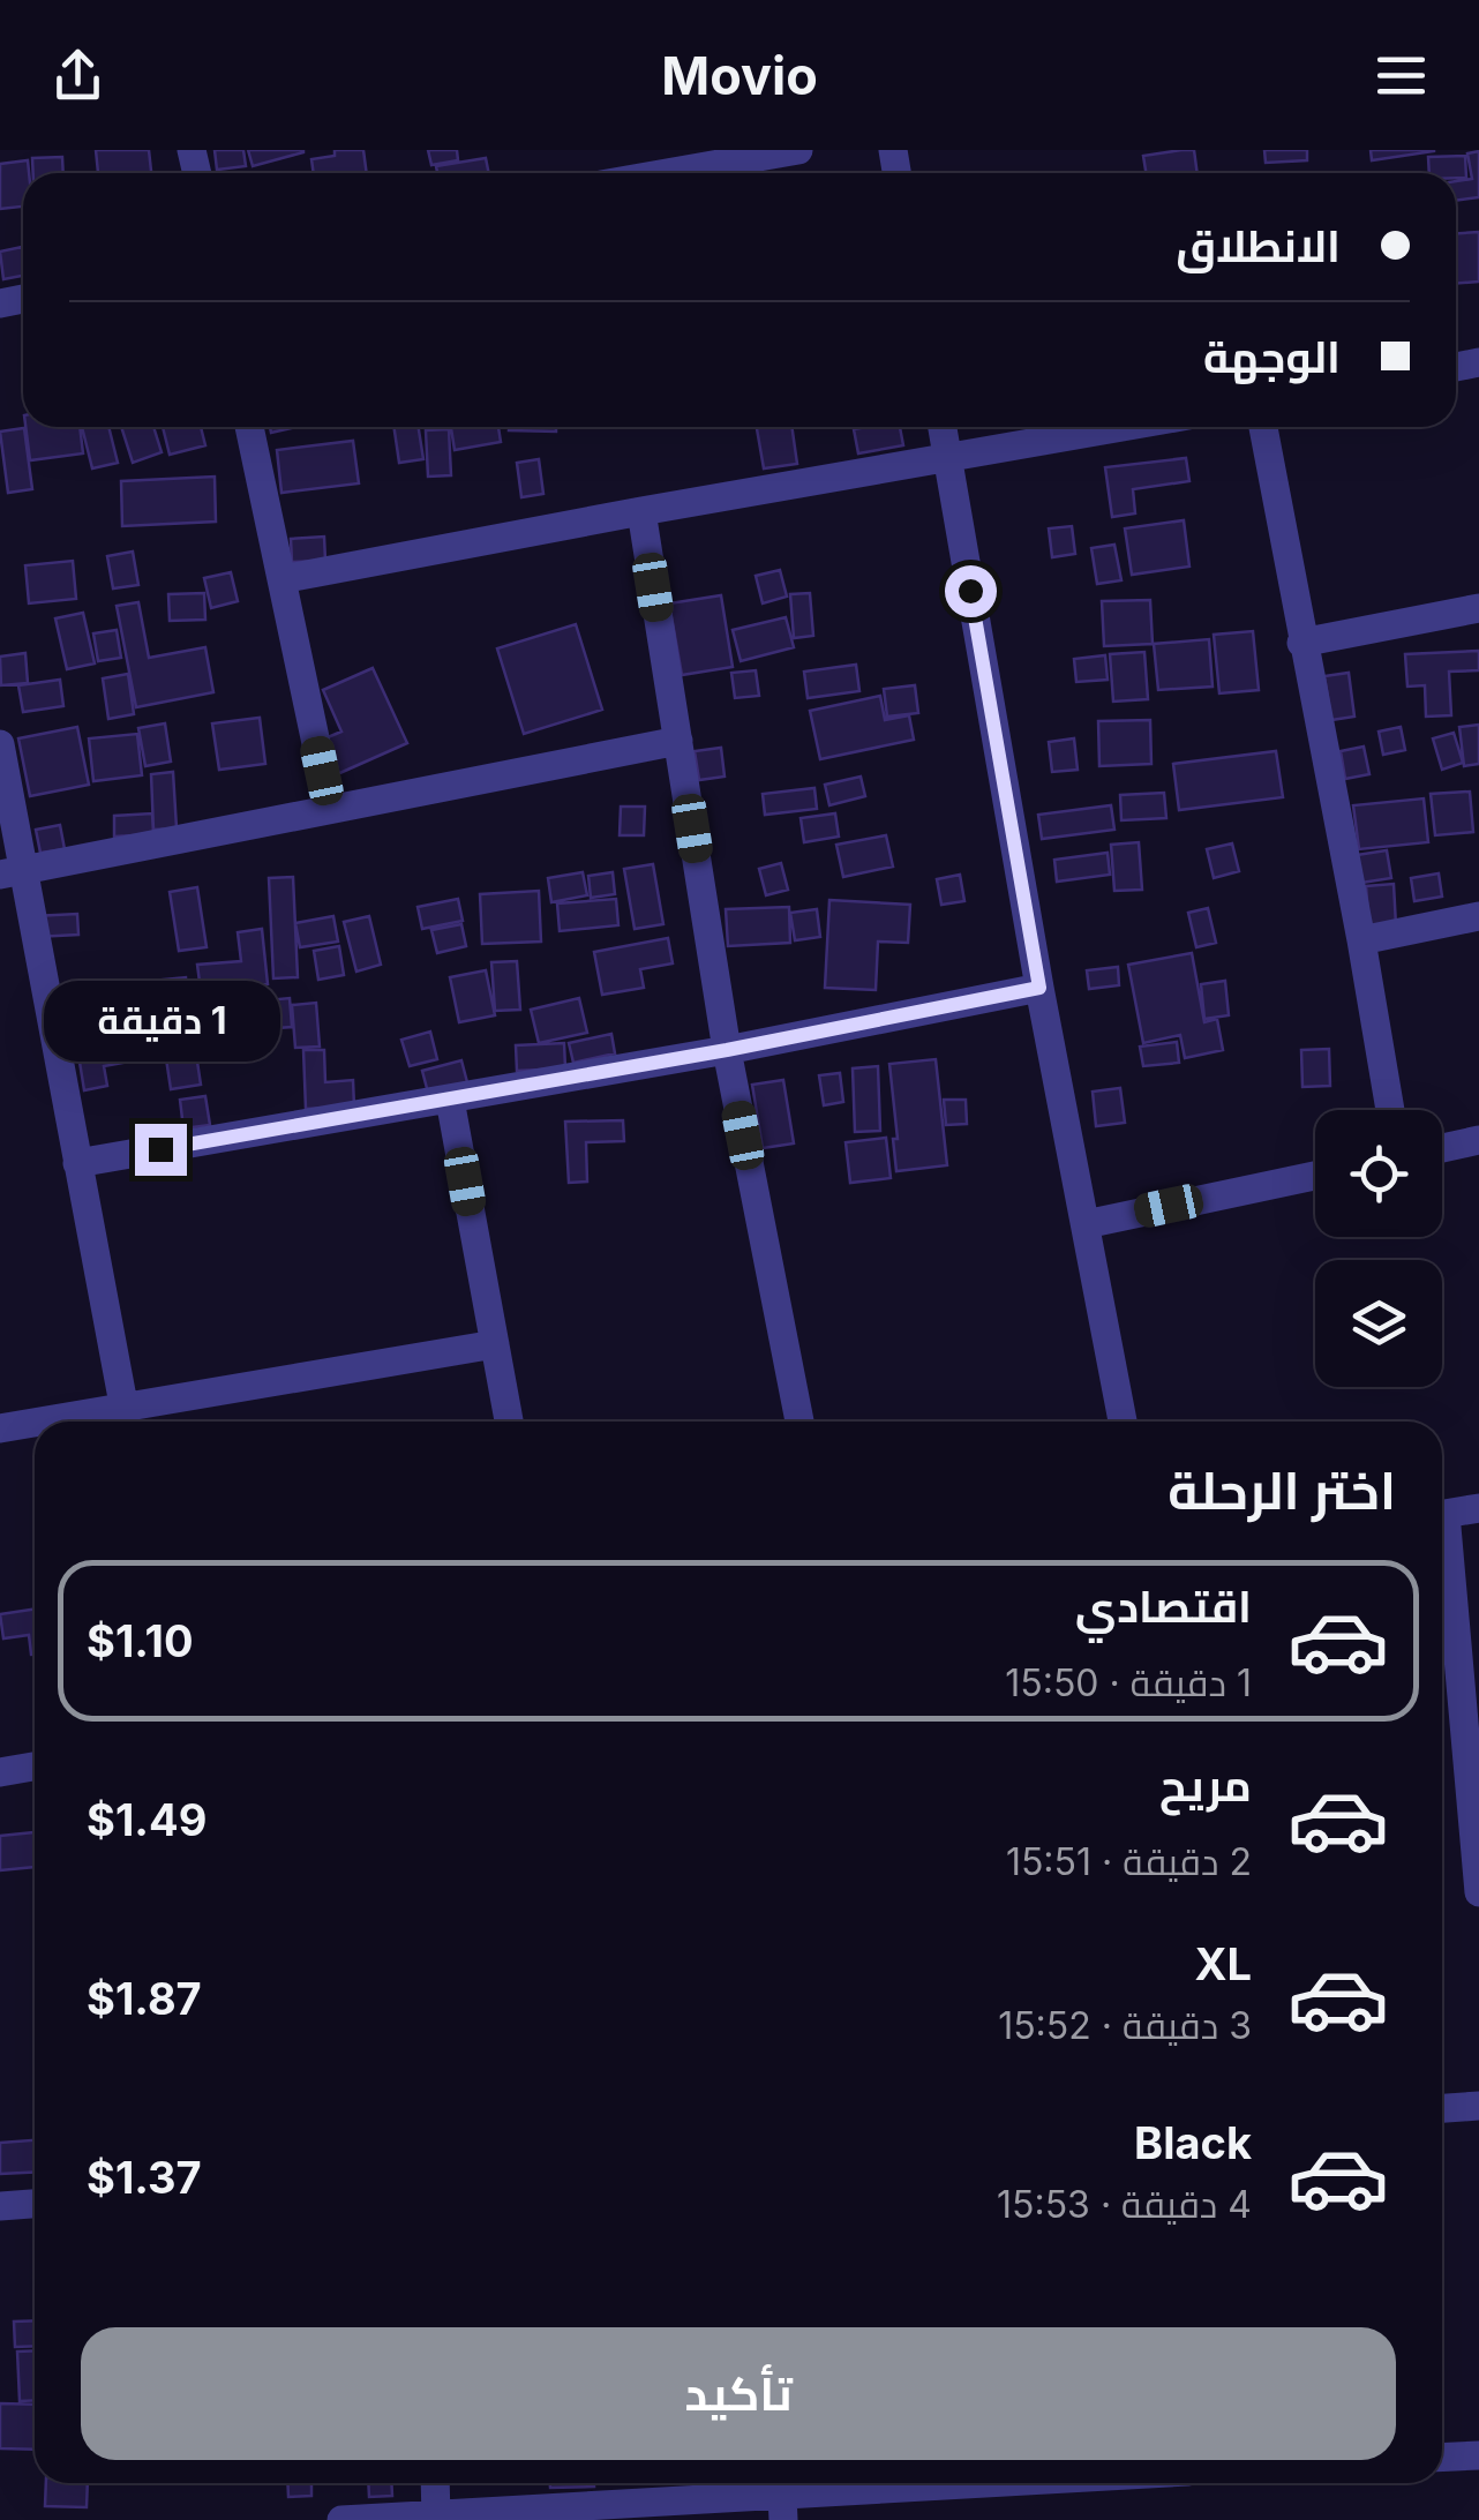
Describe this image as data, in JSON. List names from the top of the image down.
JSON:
{
  "page": {
    "header": "Movio",
    "banner": ["الانطلاق", "الوجهة"],
    "bubble": "1 دقيقة",
    "heading": "اختر الرحلة",
    "list": [
      {
        "name": "اقتصادي",
        "note": "1 دقيقة · 15:50",
        "value": "$1.10"
      },
      {
        "name": "مريح",
        "note": "2 دقيقة · 15:51",
        "value": "$1.49"
      },
      {
        "name": "XL",
        "note": "3 دقيقة · 15:52",
        "value": "$1.87"
      },
      {
        "name": "Black",
        "note": "4 دقيقة · 15:53",
        "value": "$1.37"
      }
    ],
    "buttons": "تأكيد"
  }
}
